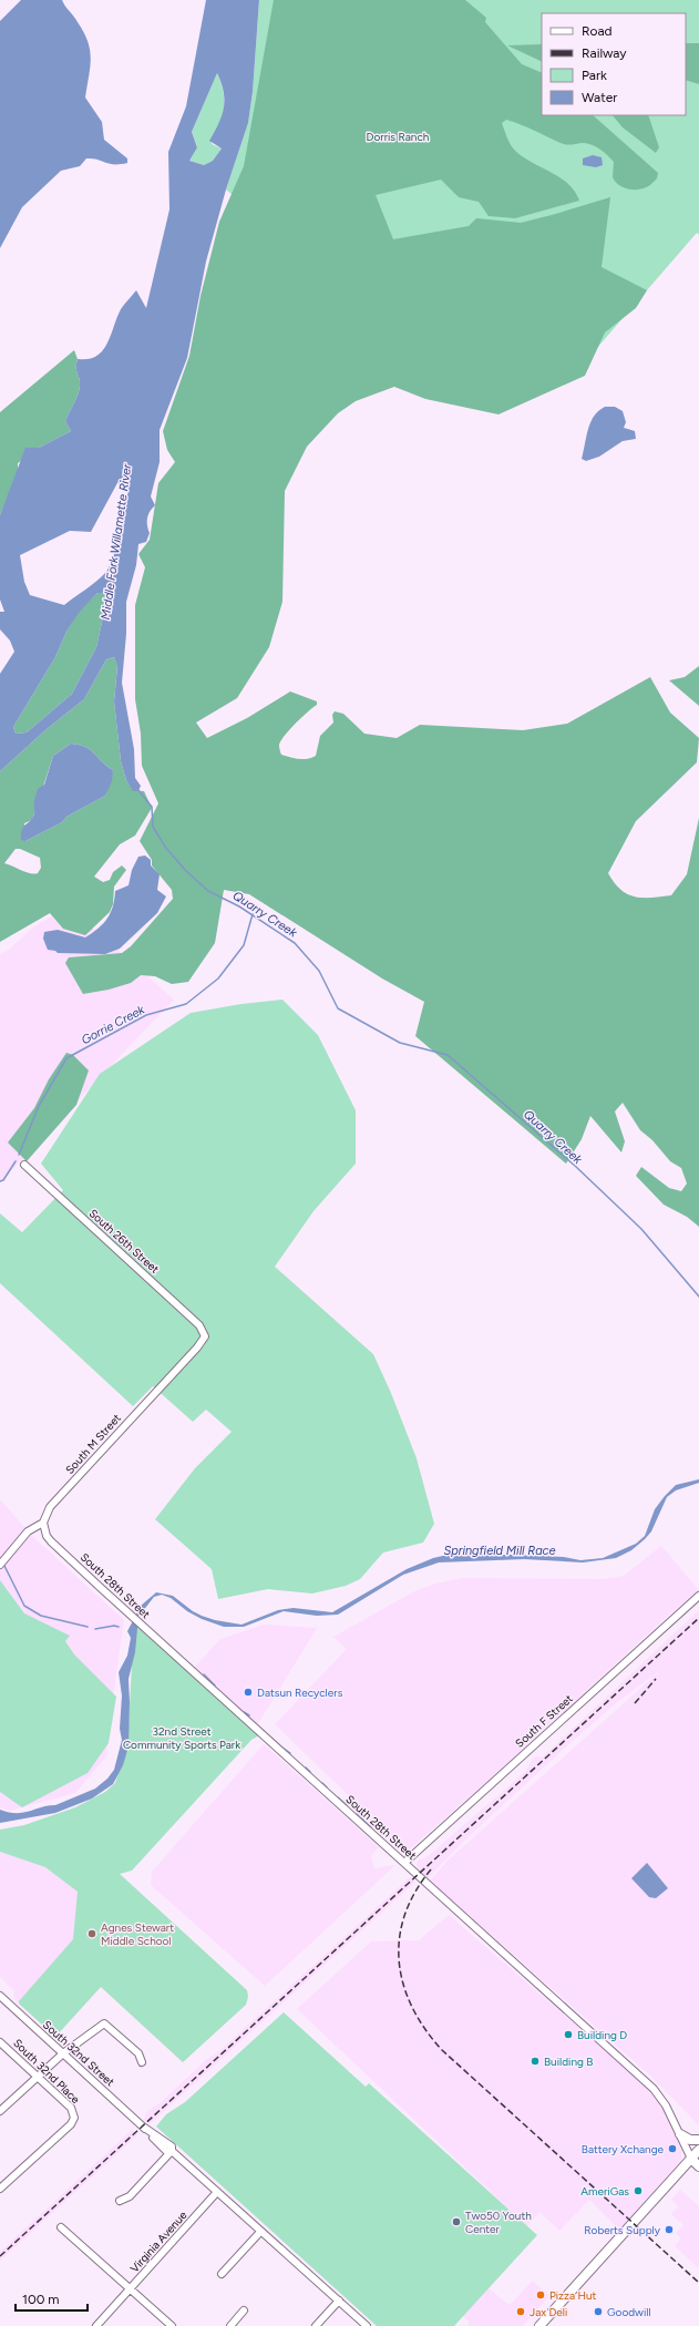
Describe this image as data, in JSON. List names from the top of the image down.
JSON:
{
  "streets": {
    "street": [
      "South 26th Street",
      "South M Street",
      "South 28th Street",
      "South F Street",
      "South 32nd Street",
      "South 32nd Place",
      "Virginia Avenue"
    ]
  },
  "crossings": [
    ["South 26th Street", "South M Street"],
    ["South M Street", "South 28th Street"],
    ["South 28th Street", "South F Street"],
    ["South 32nd Street", "Virginia Avenue"]
  ],
  "water": [
    "Middle Fork Willamette River",
    "Quarry Creek",
    "Gorrie Creek",
    "Springfield Mill Race"
  ],
  "parks": ["Dorris Ranch", "32nd Street Community Sports Park"],
  "places": [
    "Datsun Recyclers",
    "Agnes Stewart Middle School",
    "Building D",
    "Building B",
    "Battery Xchange",
    "AmeriGas",
    "Two50 Youth Center",
    "Roberts Supply",
    "Pizza Hut",
    "Jax Deli",
    "Goodwill"
  ],
  "legend": [
    "Road",
    "Railway",
    "Park",
    "Water"
  ],
  "scale_bar": "100 m"
}
